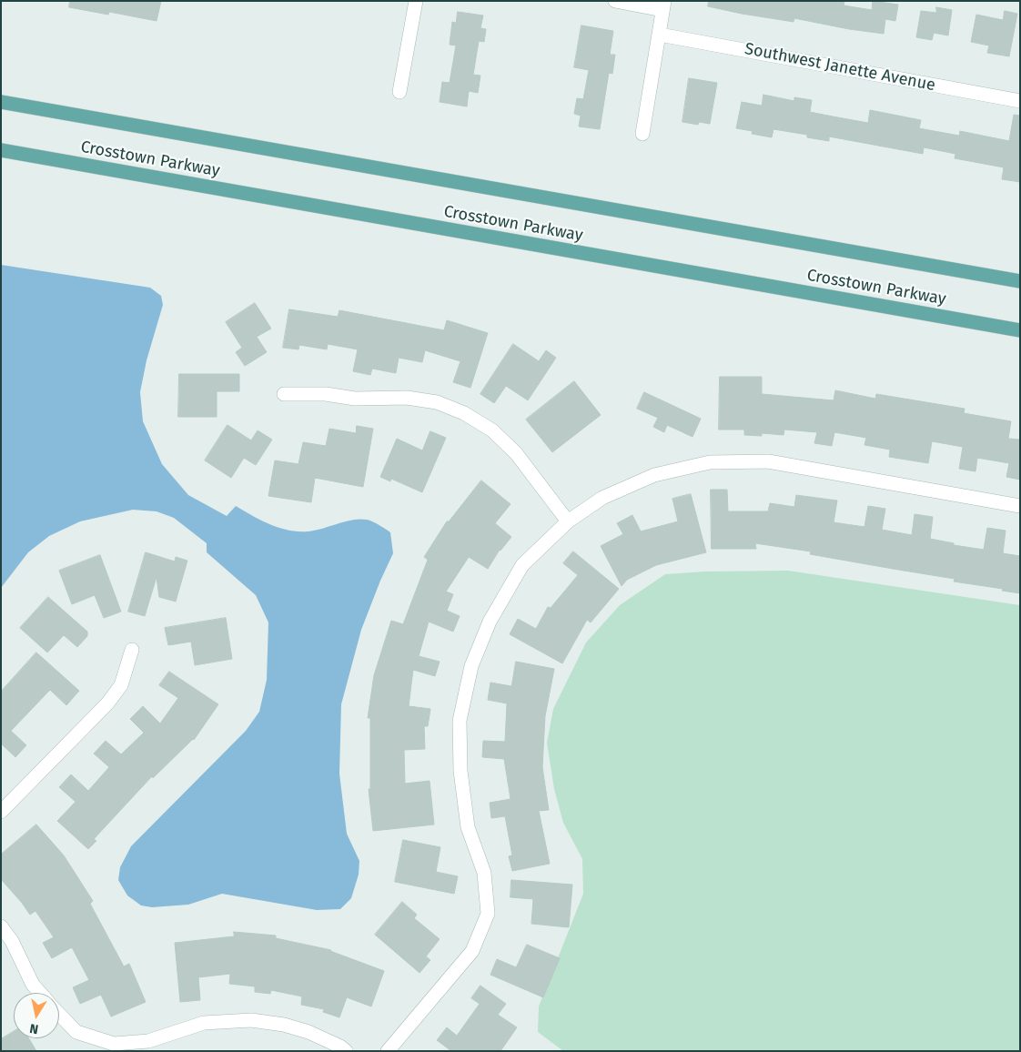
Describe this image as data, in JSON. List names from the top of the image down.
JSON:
{
  "streets": {
    "main road": ["Crosstown Parkway"],
    "street": ["Southwest Janette Avenue"]
  },
  "north": "bottom"
}
